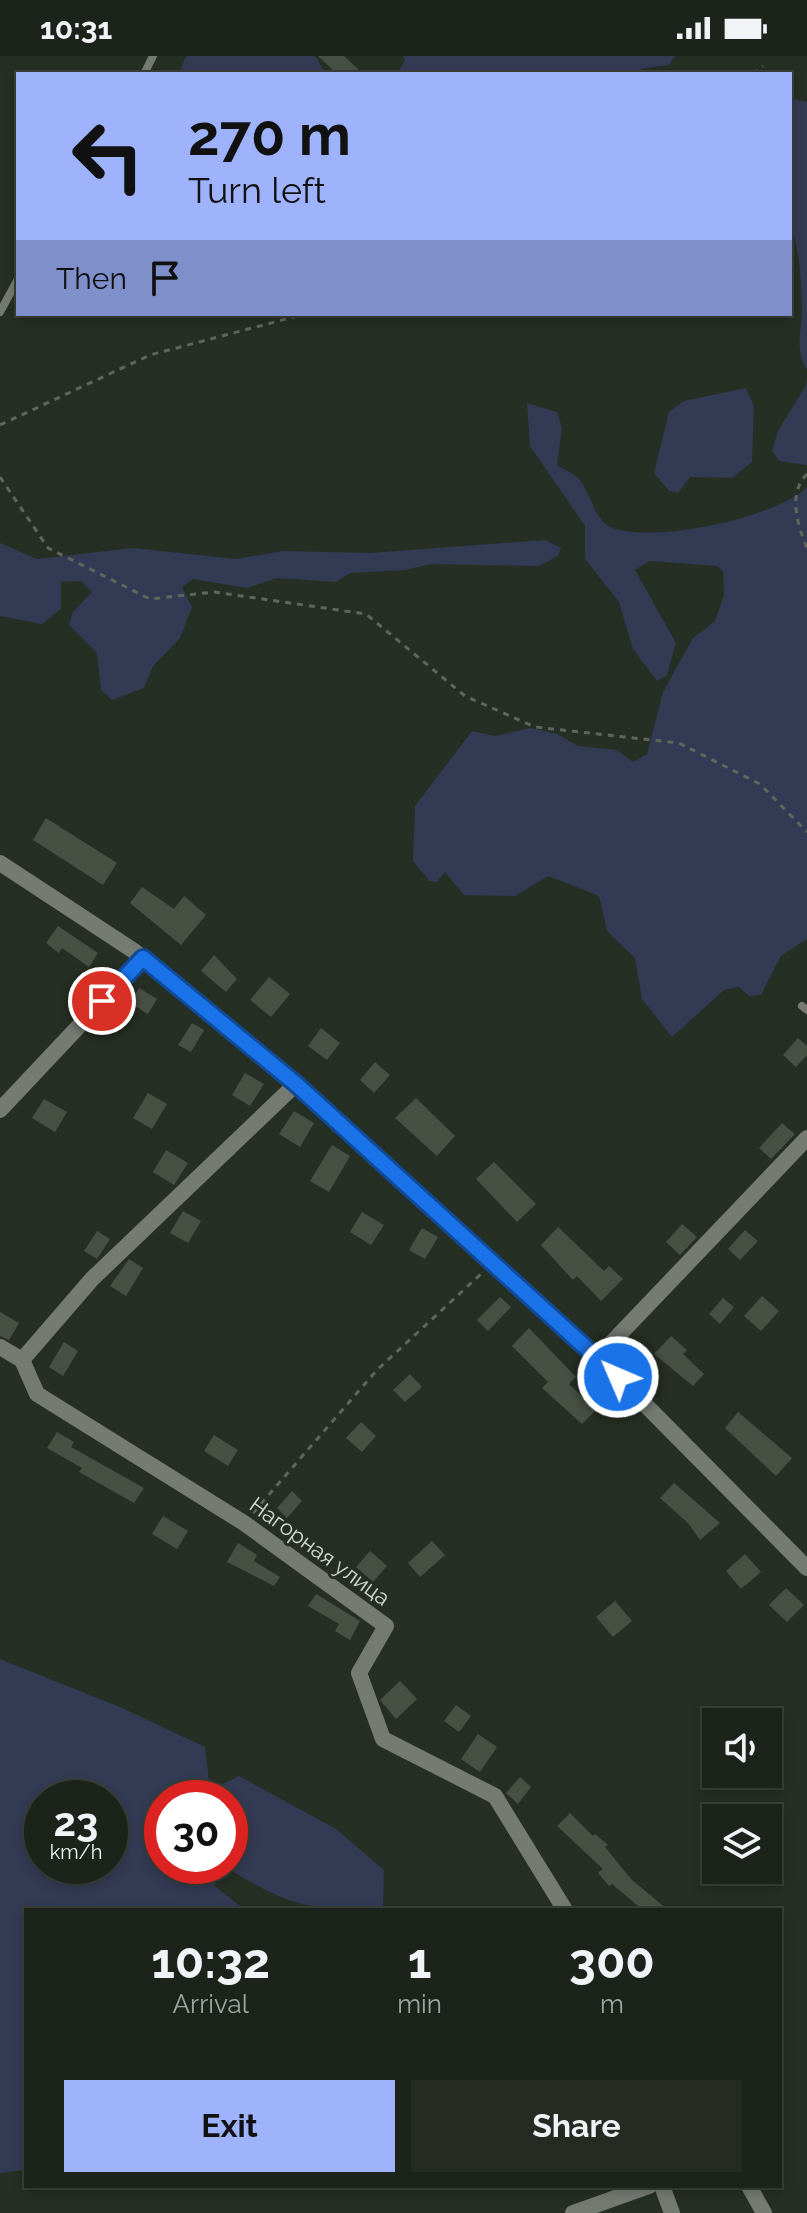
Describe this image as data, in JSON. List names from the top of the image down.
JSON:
{
  "streets": {
    "street": ["Нагорная улица"]
  },
  "page": {
    "status": "10:31",
    "turn": ["270 m", "Turn left"],
    "then": "Then",
    "speed": "23 km/h",
    "limit": "30",
    "eta": [
      "10:32",
      "Arrival",
      "1",
      "min",
      "300",
      "m"
    ],
    "buttons": ["Exit", "Share"]
  }
}
